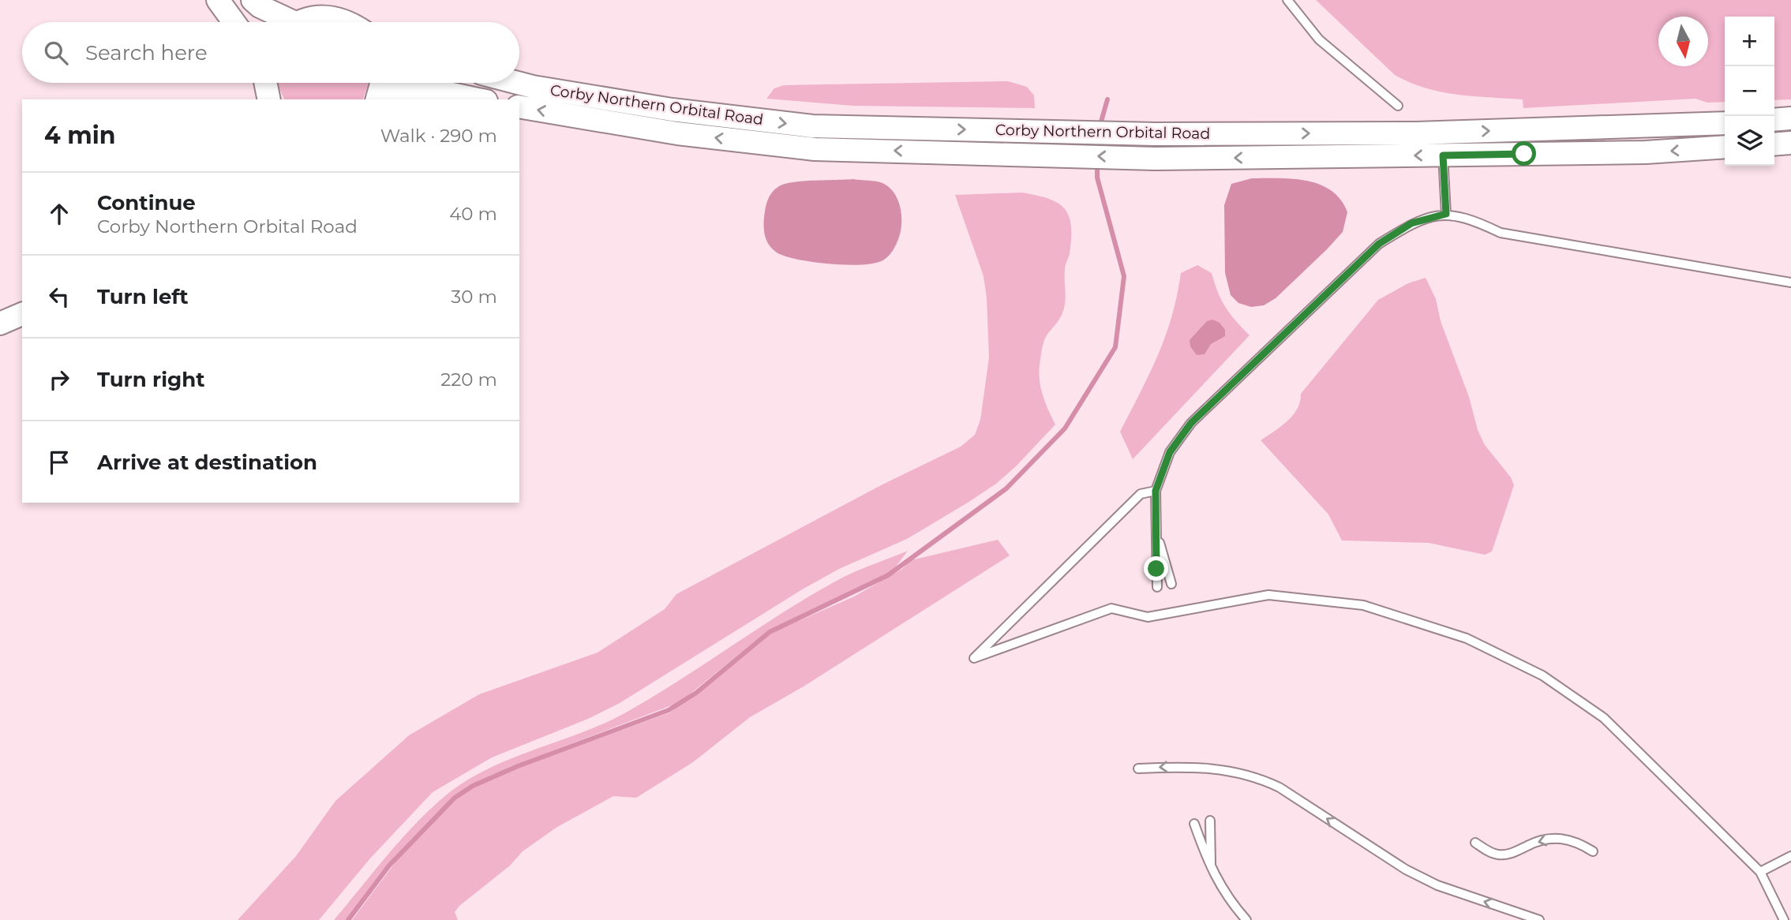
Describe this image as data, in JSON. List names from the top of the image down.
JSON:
{
  "streets": {
    "street": ["Corby Northern Orbital Road"]
  },
  "north": "bottom",
  "page": {
    "map_buttons": ["+", "−"],
    "search": "Search here",
    "heading": ["4 min", "Walk · 290 m"],
    "list": [
      ["Continue", "Corby Northern Orbital Road", "40 m"],
      ["Turn left", "30 m"],
      ["Turn right", "220 m"],
      "Arrive at destination"
    ]
  }
}
